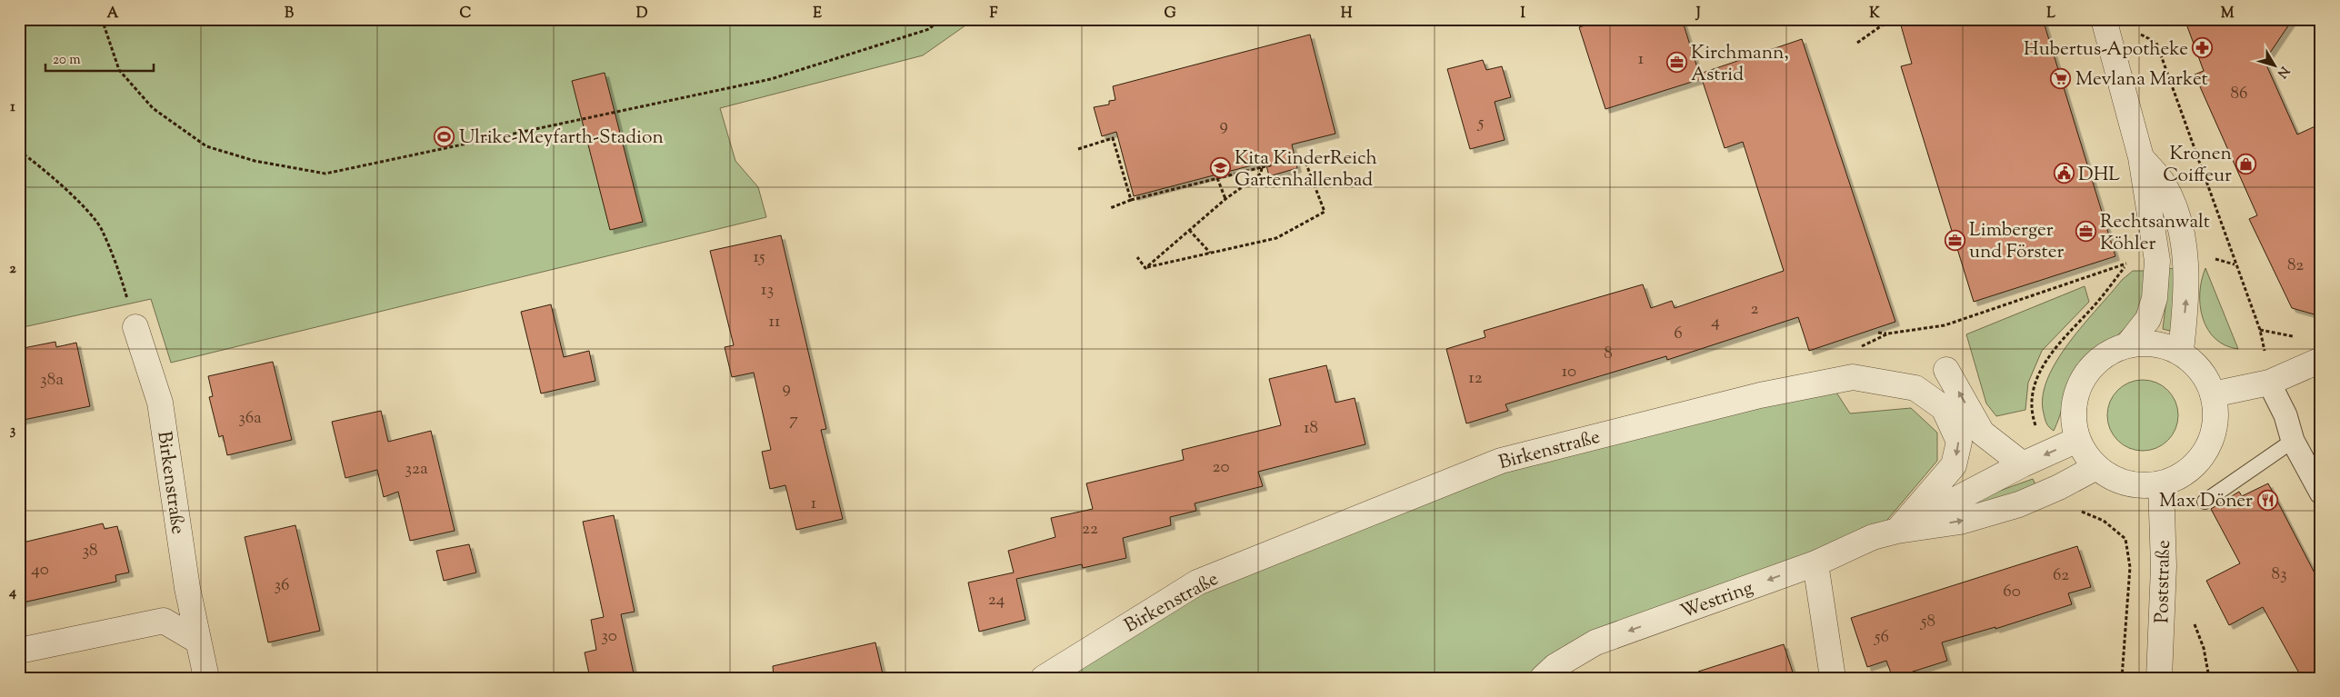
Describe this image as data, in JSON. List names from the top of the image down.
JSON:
{
  "streets": {
    "street": ["Birkenstraße", "Poststraße", "Westring"]
  },
  "crossings": [
    ["Birkenstraße", "Westring"],
    ["Poststraße", "Westring"]
  ],
  "places": {
    "pharmacy": ["Hubertus-Apotheke"],
    "office": ["Kirchmann, Astrid", "Rechtsanwalt Köhler", "Limberger und Förster"],
    "supermarket": ["Mevlana Market"],
    "sports": ["Ulrike-Meyfarth-Stadion"],
    "shop": ["Kronen Coiffeur"],
    "school or university": ["Kita KinderReich Gartenhallenbad"],
    "public building": ["DHL"],
    "restaurant": ["Max Döner"]
  },
  "house_numbers": [
    "1",
    "86",
    "5",
    "9",
    "15",
    "82",
    "13",
    "2",
    "11",
    "4",
    "6",
    "8",
    "10",
    "12",
    "38a",
    "9",
    "36a",
    "7",
    "18",
    "20",
    "32a",
    "1",
    "22",
    "38",
    "40",
    "83",
    "62",
    "36",
    "60",
    "24",
    "58",
    "30",
    "56"
  ],
  "scale_bar": "20 m",
  "north": "bottom right",
  "grid": {
    "columns": [
      "A",
      "B",
      "C",
      "D",
      "E",
      "F",
      "G",
      "H",
      "I",
      "J",
      "K",
      "L",
      "M"
    ],
    "rows": [
      "1",
      "2",
      "3",
      "4"
    ]
  }
}
